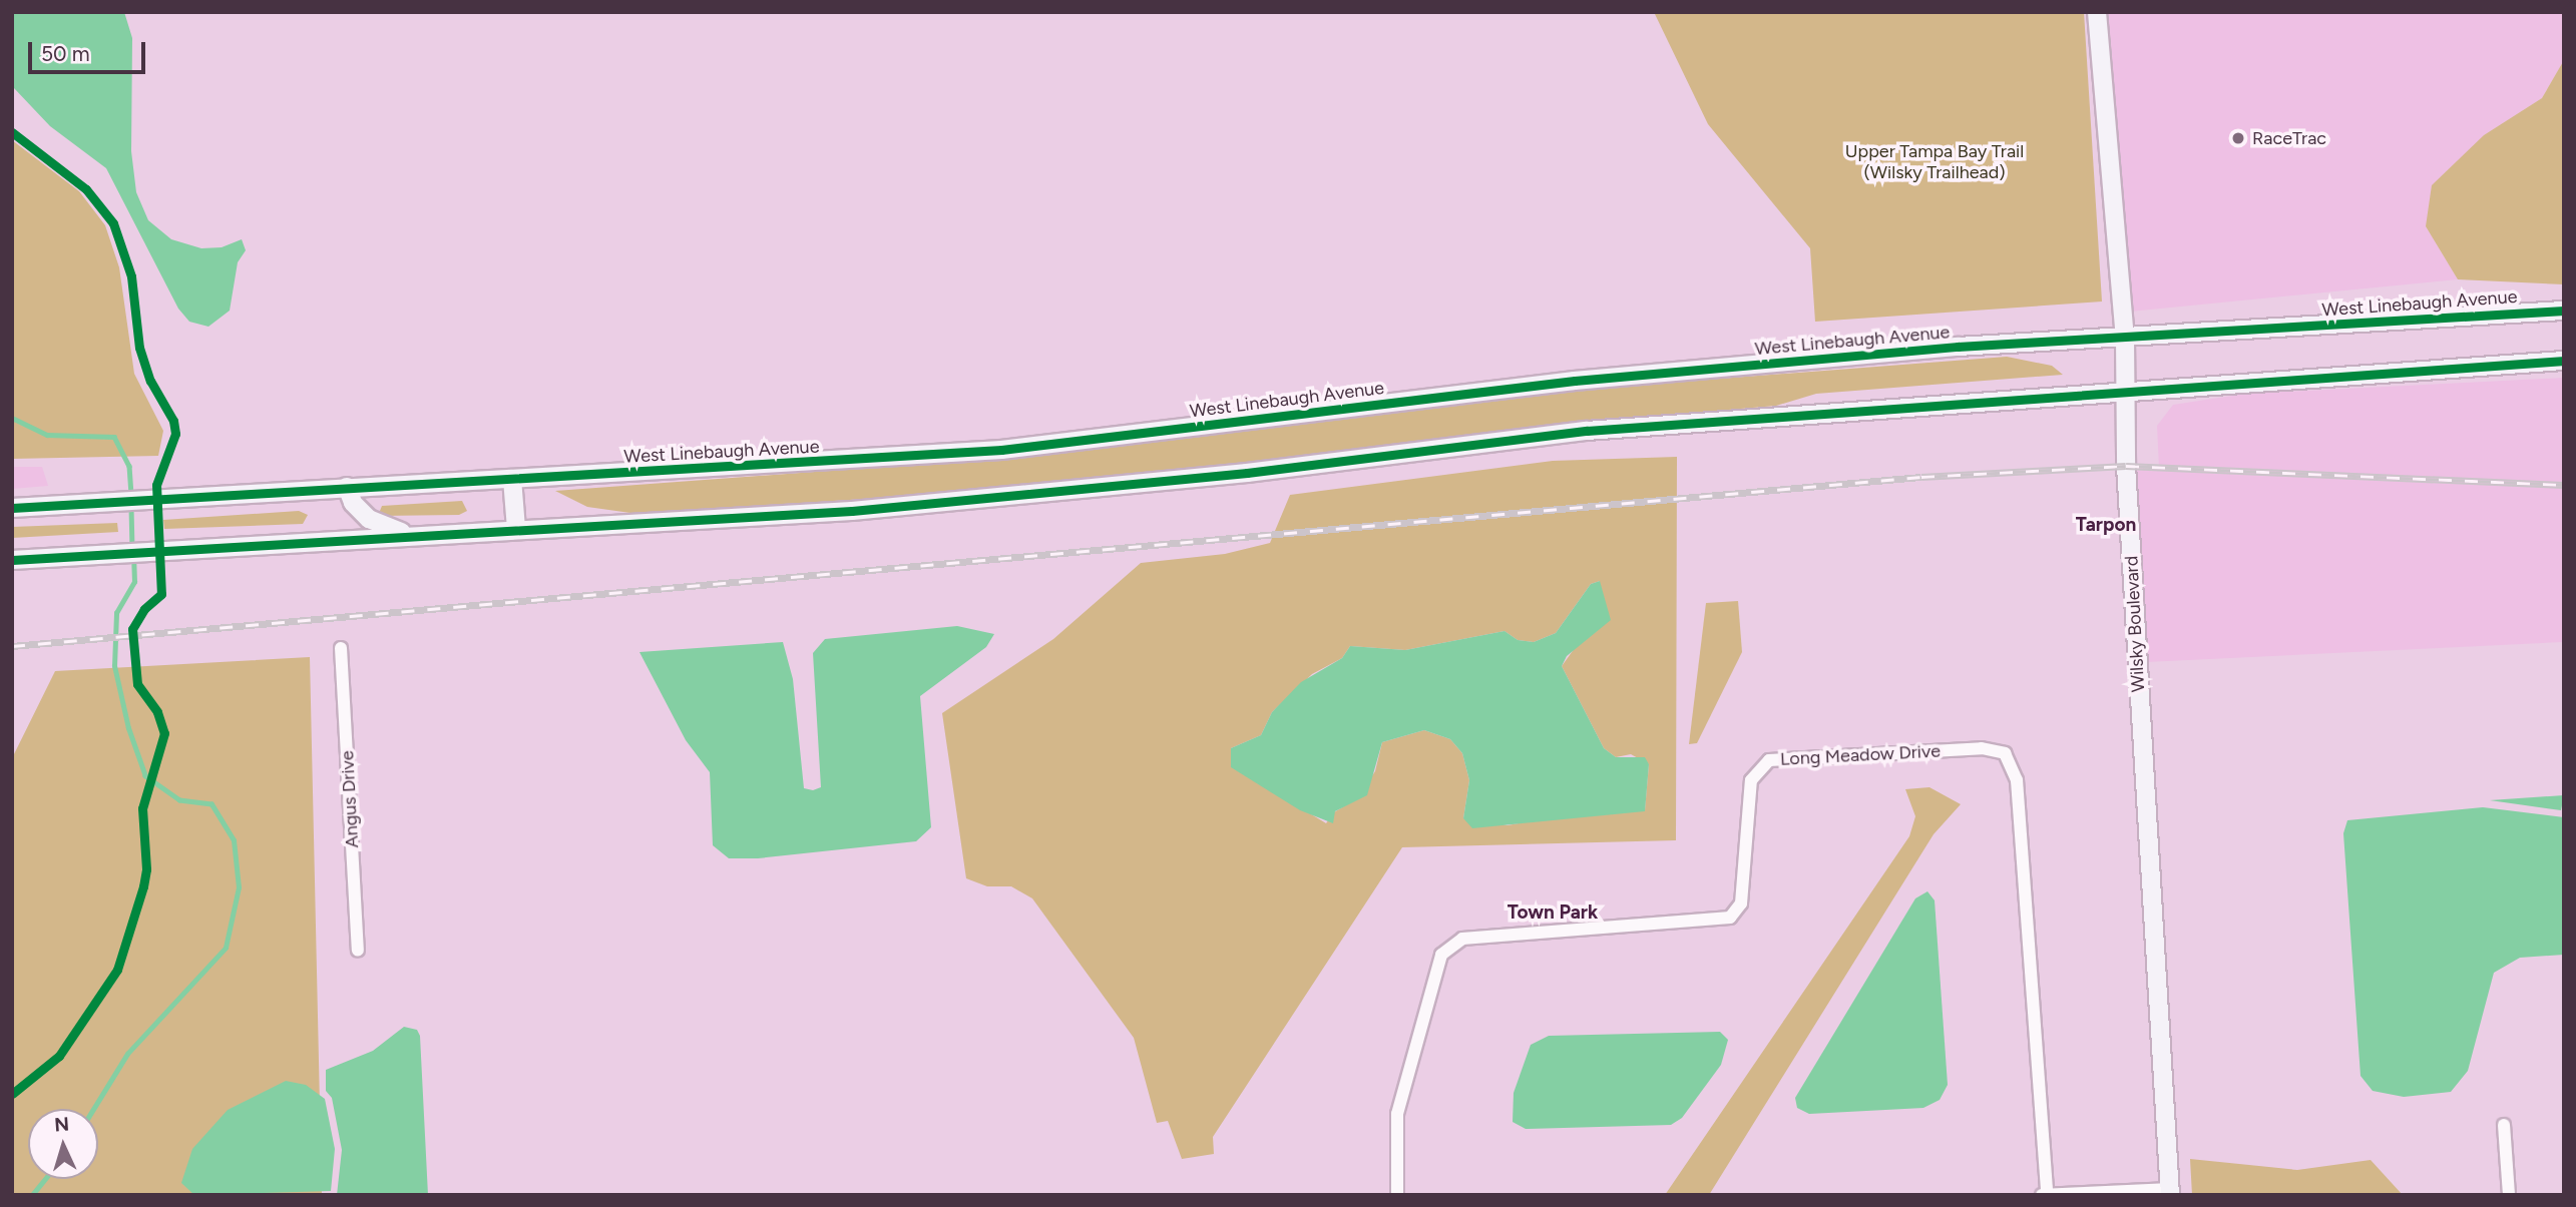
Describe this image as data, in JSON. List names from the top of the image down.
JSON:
{
  "streets": {
    "main road": ["West Linebaugh Avenue", "Wilsky Boulevard"],
    "street": ["Long Meadow Drive", "Angus Drive"]
  },
  "crossings": [
    ["West Linebaugh Avenue", "Wilsky Boulevard"]
  ],
  "districts": ["Tarpon", "Town Park"],
  "parks": ["Upper Tampa Bay Trail (Wilsky Trailhead)"],
  "places": ["RaceTrac"],
  "scale_bar": "50 m",
  "north": "top"
}
